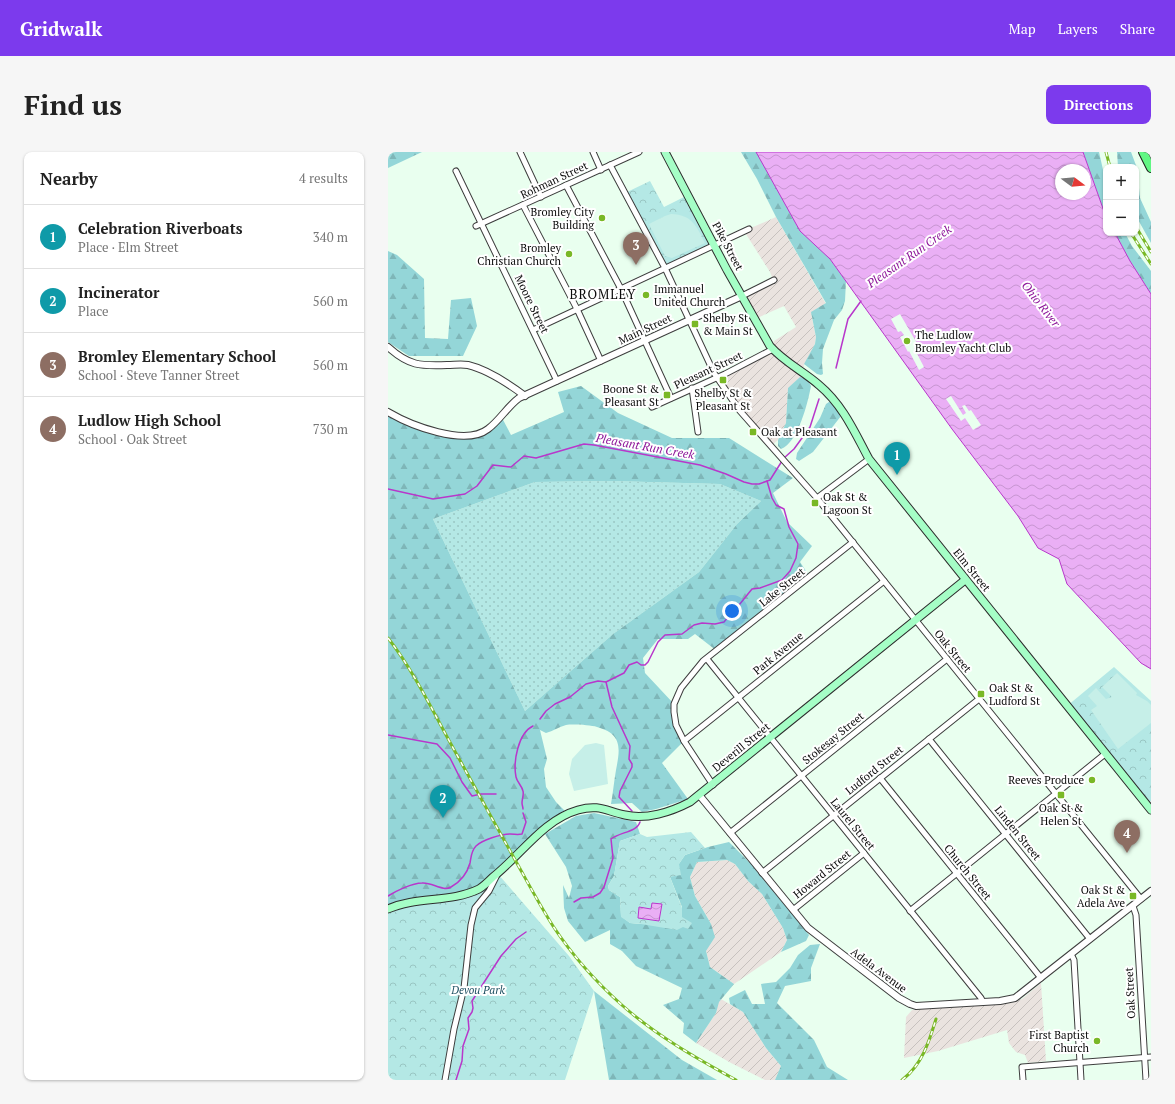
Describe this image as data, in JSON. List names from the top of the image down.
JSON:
{
  "streets": {
    "main road": ["Pike Street", "Elm Street", "Deverill Street"],
    "street": [
      "Rohman Street",
      "Moore Street",
      "Main Street",
      "Pleasant Street",
      "Lake Street",
      "Oak Street",
      "Park Avenue",
      "Stokesay Street",
      "Ludford Street",
      "Laurel Street",
      "Linden Street",
      "Church Street",
      "Howard Street",
      "Adela Avenue"
    ]
  },
  "crossings": [
    ["Rohman Street", "Moore Street"],
    ["Rohman Street", "Oak Street"],
    ["Pike Street", "Main Street"],
    ["Pike Street", "Pleasant Street"],
    ["Pike Street", "Elm Street"],
    ["Moore Street", "Main Street"],
    ["Main Street", "Oak Street"],
    ["Pleasant Street", "Elm Street"],
    ["Pleasant Street", "Oak Street"],
    ["Elm Street", "Deverill Street"],
    ["Lake Street", "Oak Street"],
    ["Lake Street", "Park Avenue"],
    ["Lake Street", "Deverill Street"],
    ["Lake Street", "Laurel Street"],
    ["Oak Street", "Park Avenue"],
    ["Oak Street", "Stokesay Street"],
    ["Oak Street", "Deverill Street"],
    ["Oak Street", "Ludford Street"],
    ["Oak Street", "Adela Avenue"],
    ["Park Avenue", "Laurel Street"],
    ["Stokesay Street", "Laurel Street"],
    ["Stokesay Street", "Adela Avenue"],
    ["Deverill Street", "Laurel Street"],
    ["Deverill Street", "Adela Avenue"],
    ["Ludford Street", "Laurel Street"],
    ["Ludford Street", "Linden Street"],
    ["Ludford Street", "Church Street"],
    ["Ludford Street", "Adela Avenue"],
    ["Laurel Street", "Howard Street"],
    ["Laurel Street", "Adela Avenue"],
    ["Linden Street", "Adela Avenue"],
    ["Church Street", "Adela Avenue"],
    ["Howard Street", "Adela Avenue"]
  ],
  "districts": ["BROMLEY"],
  "water": ["Pleasant Run Creek", "Ohio River"],
  "parks": ["Devou Park"],
  "places": {
    "other": [
      "Bromley City Building",
      "Bromley Christian Church",
      "Immanuel United Church",
      "The Ludlow Bromley Yacht Club",
      "Reeves Produce",
      "First Baptist Church"
    ],
    "transit": [
      "Shelby St & Main St",
      "Shelby St & Pleasant St",
      "Boone St & Pleasant St",
      "Oak at Pleasant",
      "Oak St & Lagoon St",
      "Oak St & Ludford St",
      "Oak St & Helen St",
      "Oak St & Adela Ave"
    ]
  },
  "north": "right",
  "page": {
    "header": "Gridwalk",
    "nav": ["Map", "Layers", "Share"],
    "buttons": "Directions",
    "title": "Find us",
    "heading": ["Nearby", "4 results"],
    "map_buttons": ["+", "−"],
    "list": [
      {
        "mark": "1",
        "name": "Celebration Riverboats",
        "note": "Place · Elm Street",
        "value": "340 m"
      },
      {
        "mark": "2",
        "name": "Incinerator",
        "note": "Place",
        "value": "560 m"
      },
      {
        "mark": "3",
        "name": "Bromley Elementary School",
        "note": "School · Steve Tanner Street",
        "value": "560 m"
      },
      {
        "mark": "4",
        "name": "Ludlow High School",
        "note": "School · Oak Street",
        "value": "730 m"
      }
    ],
    "pins": [
      "3",
      "1",
      "2",
      "4"
    ]
  }
}
